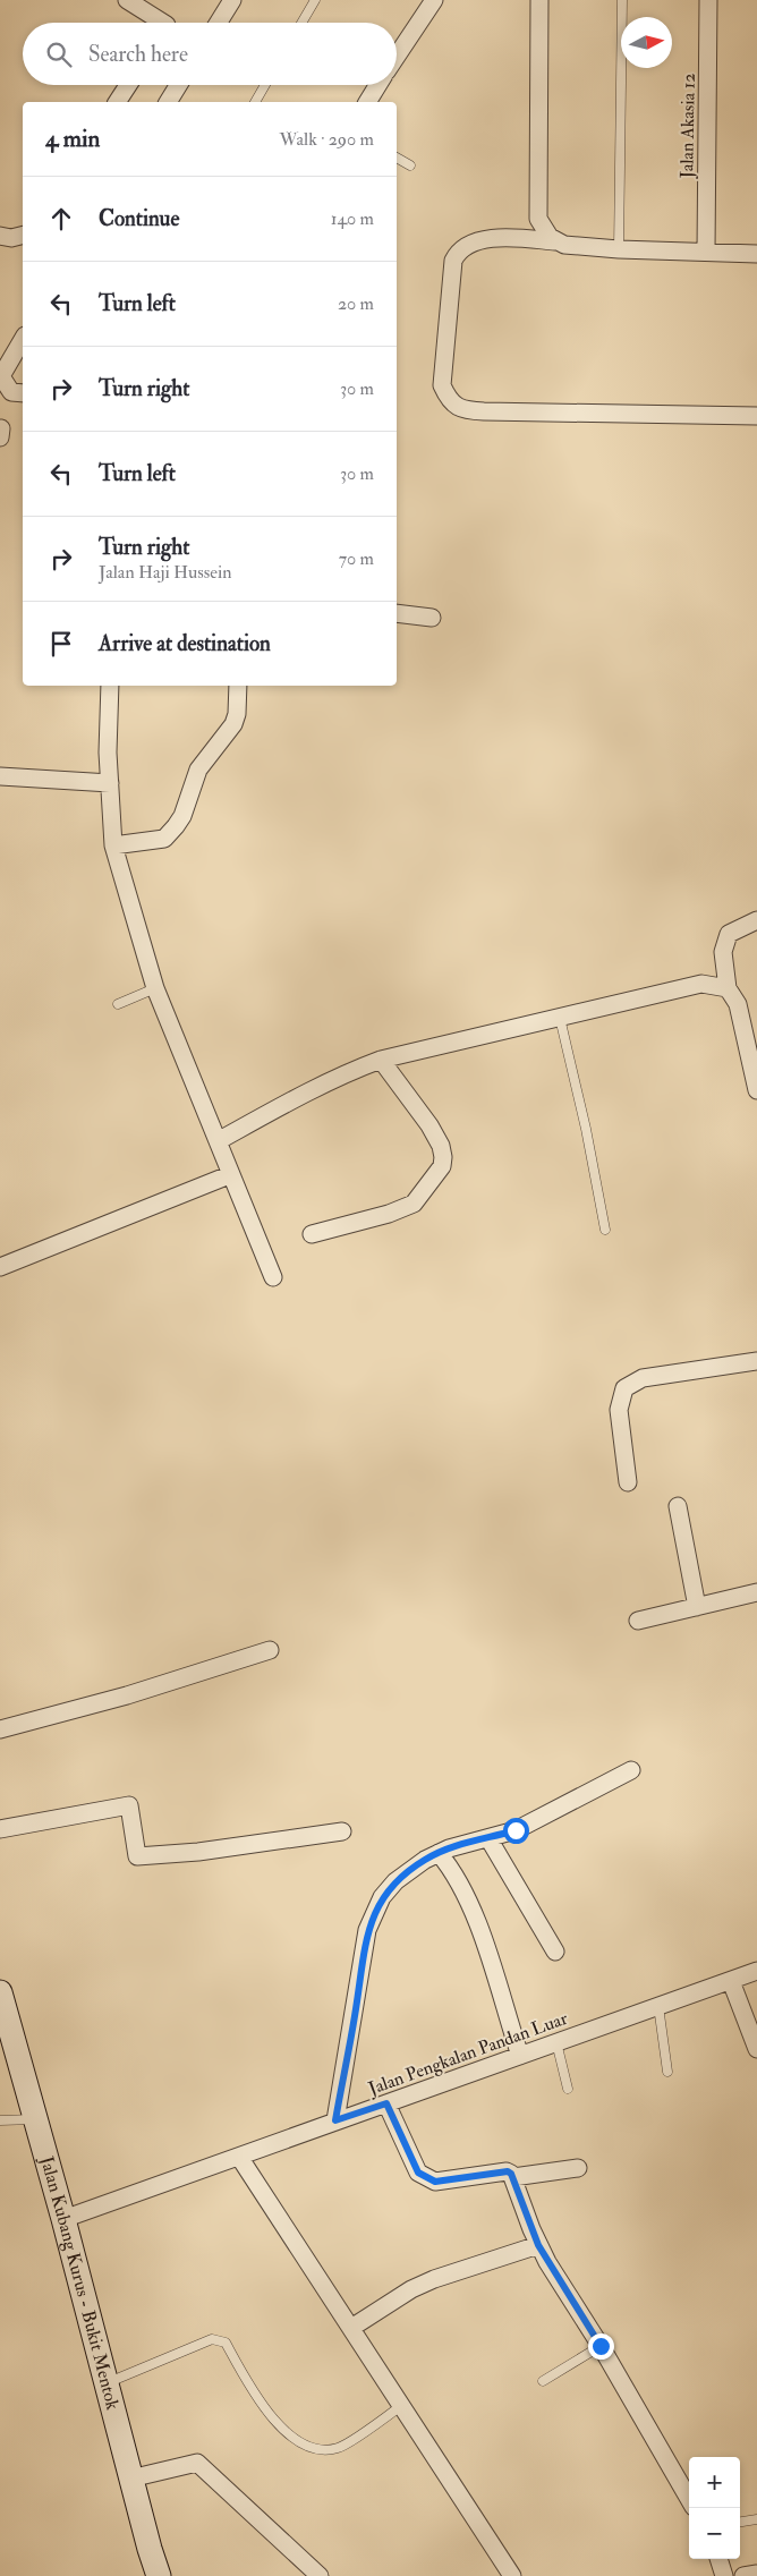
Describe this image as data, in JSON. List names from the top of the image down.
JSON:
{
  "streets": {
    "main road": ["Jalan Kubang Kurus - Bukit Mentok"],
    "street": ["Jalan Akasia 12", "Jalan Pengkalan Pandan Luar"]
  },
  "crossings": [
    ["Jalan Pengkalan Pandan Luar", "Jalan Kubang Kurus - Bukit Mentok"]
  ],
  "north": "right",
  "page": {
    "search": "Search here",
    "heading": ["4 min", "Walk · 290 m"],
    "list": [
      ["Continue", "140 m"],
      ["Turn left", "20 m"],
      ["Turn right", "30 m"],
      ["Turn left", "30 m"],
      ["Turn right", "Jalan Haji Hussein", "70 m"],
      "Arrive at destination"
    ],
    "map_buttons": ["+", "−"]
  }
}
